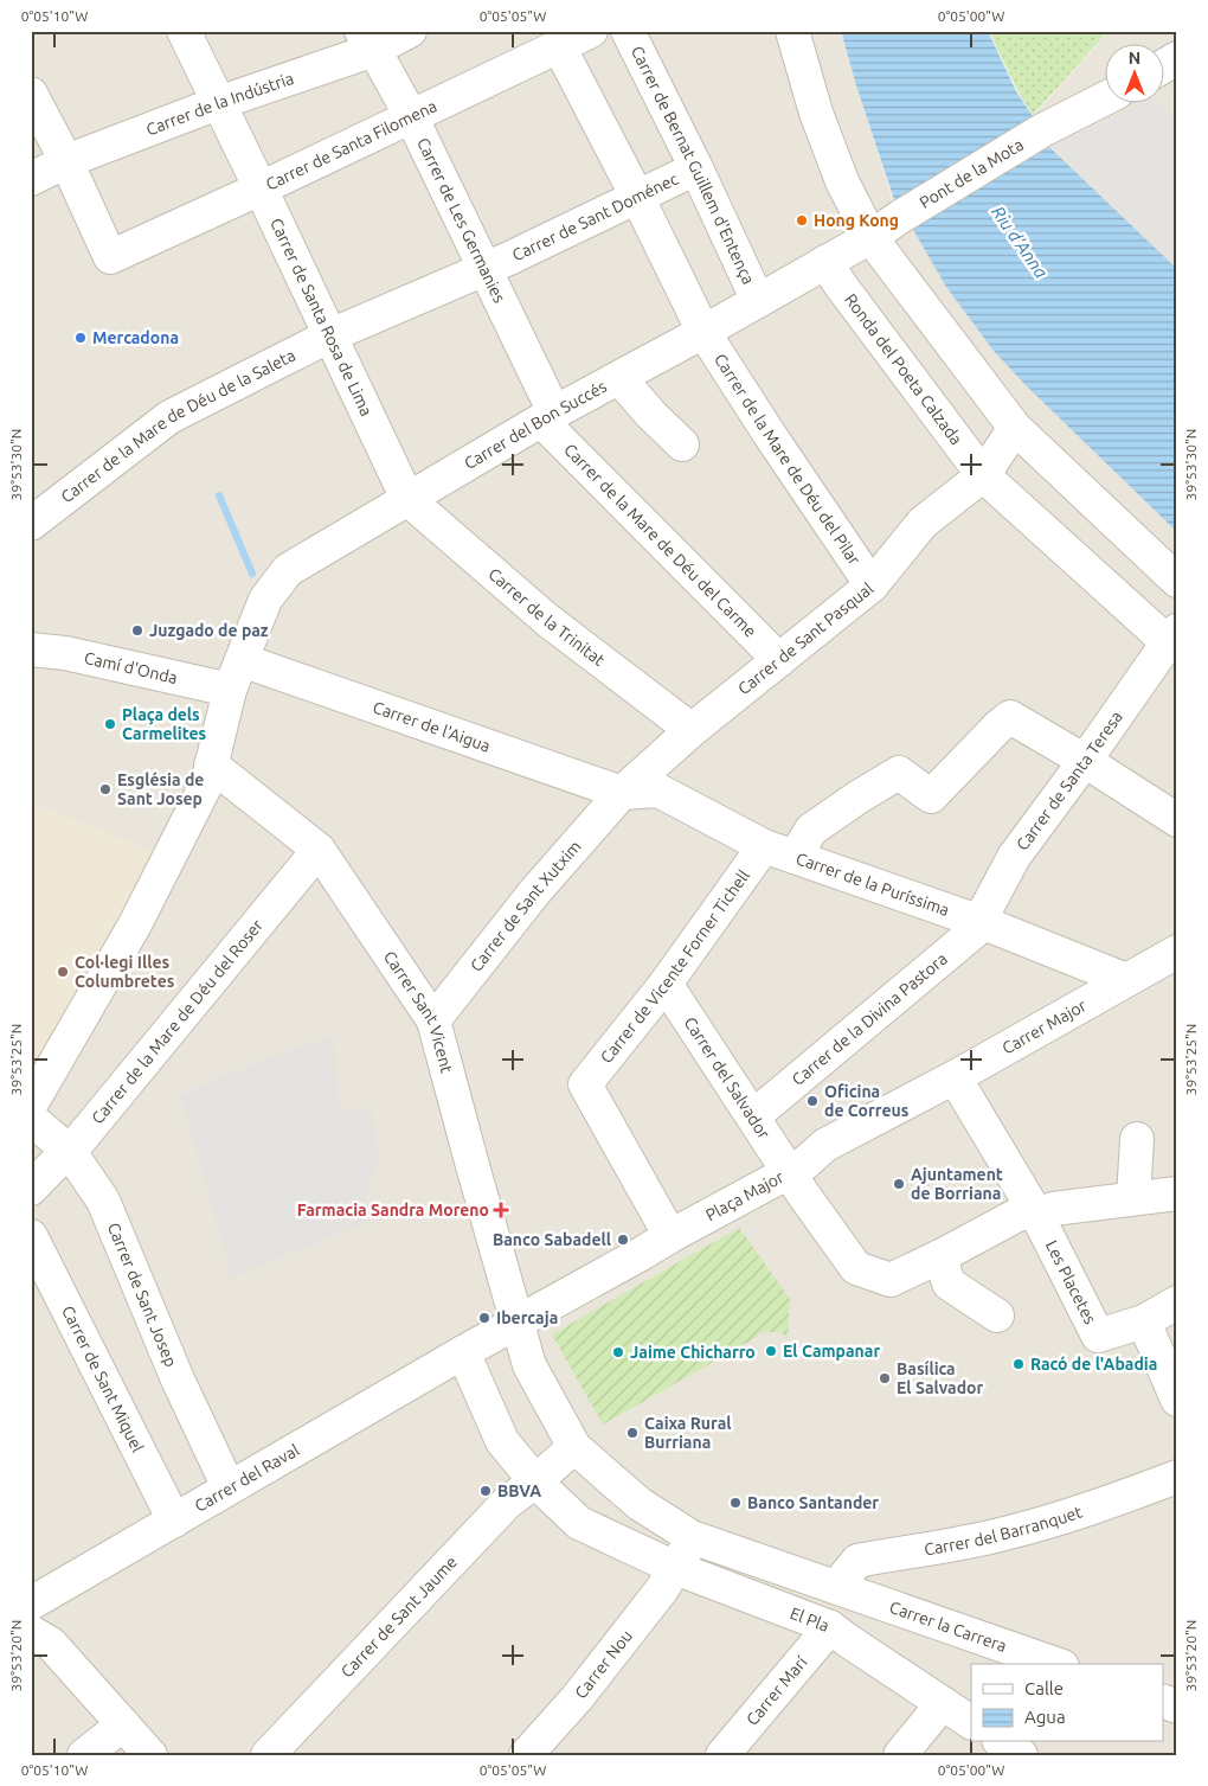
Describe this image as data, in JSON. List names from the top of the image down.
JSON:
{
  "streets": {
    "street": [
      "Carrer de la Indústria",
      "Carrer de Santa Filomena",
      "Carrer de Bernat Guillem d'Entença",
      "Pont de la Mota",
      "Carrer de Sant Doménec",
      "Carrer de Les Germanies",
      "Carrer de Santa Rosa de Lima",
      "Ronda del Poeta Calzada",
      "Carrer del Bon Succés",
      "Carrer de la Mare de Déu de la Saleta",
      "Carrer de la Mare de Déu del Pilar",
      "Carrer de la Mare de Déu del Carme",
      "Carrer de la Trinitat",
      "Carrer de Sant Pasqual",
      "Camí d'Onda",
      "Carrer de l'Aigua",
      "Carrer de Santa Teresa",
      "Carrer de la Puríssima",
      "Carrer de Sant Xutxim",
      "Carrer de Vicente Forner Tichell",
      "Carrer Sant Vicent",
      "Carrer de la Divina Pastora",
      "Carrer de la Mare de Déu del Roser",
      "Carrer Major",
      "Carrer del Salvador",
      "Plaça Major",
      "Les Placetes",
      "Carrer de Sant Josep",
      "Carrer de Sant Miquel",
      "Carrer del Raval",
      "Carrer del Barranquet",
      "El Pla",
      "Carrer de Sant Jaume",
      "Carrer la Carrera",
      "Carrer Nou",
      "Carrer Marí"
    ]
  },
  "crossings": [
    ["Carrer de la Indústria", "Carrer de Santa Filomena"],
    ["Carrer de la Indústria", "Carrer de Les Germanies"],
    ["Carrer de la Indústria", "Carrer de Santa Rosa de Lima"],
    ["Carrer de Santa Filomena", "Carrer de Les Germanies"],
    ["Carrer de Santa Filomena", "Carrer de Santa Rosa de Lima"],
    ["Carrer de Santa Filomena", "Carrer de la Mare de Déu del Pilar"],
    ["Carrer de Bernat Guillem d'Entença", "Carrer de Sant Doménec"],
    ["Carrer de Bernat Guillem d'Entença", "Carrer del Bon Succés"],
    ["Pont de la Mota", "Carrer del Bon Succés"],
    ["Carrer de Sant Doménec", "Carrer de Les Germanies"],
    ["Carrer de Sant Doménec", "Carrer de Santa Rosa de Lima"],
    ["Carrer de Sant Doménec", "Carrer de la Mare de Déu de la Saleta"],
    ["Carrer de Sant Doménec", "Carrer de la Mare de Déu del Pilar"],
    ["Carrer de Les Germanies", "Carrer del Bon Succés"],
    ["Carrer de Les Germanies", "Carrer de la Mare de Déu del Carme"],
    ["Carrer de Santa Rosa de Lima", "Carrer del Bon Succés"],
    ["Carrer de Santa Rosa de Lima", "Carrer de la Mare de Déu de la Saleta"],
    ["Carrer de Santa Rosa de Lima", "Carrer de la Trinitat"],
    ["Ronda del Poeta Calzada", "Carrer del Bon Succés"],
    ["Ronda del Poeta Calzada", "Carrer de Sant Pasqual"],
    ["Ronda del Poeta Calzada", "Carrer de Santa Teresa"],
    ["Carrer del Bon Succés", "Carrer de la Mare de Déu del Pilar"],
    ["Carrer del Bon Succés", "Carrer de la Mare de Déu del Carme"],
    ["Carrer del Bon Succés", "Carrer de la Trinitat"],
    ["Carrer del Bon Succés", "Camí d'Onda"],
    ["Carrer del Bon Succés", "Carrer de l'Aigua"],
    ["Carrer del Bon Succés", "Carrer Sant Vicent"],
    ["Carrer de la Mare de Déu del Pilar", "Carrer de Sant Pasqual"],
    ["Carrer de la Mare de Déu del Carme", "Carrer de Sant Pasqual"],
    ["Carrer de la Trinitat", "Carrer de Sant Pasqual"],
    ["Carrer de Sant Pasqual", "Carrer de l'Aigua"],
    ["Carrer de Sant Pasqual", "Carrer de la Puríssima"],
    ["Carrer de Sant Pasqual", "Carrer de Sant Xutxim"],
    ["Camí d'Onda", "Carrer de l'Aigua"],
    ["Carrer de l'Aigua", "Carrer de la Puríssima"],
    ["Carrer de l'Aigua", "Carrer de Sant Xutxim"],
    ["Carrer de Santa Teresa", "Carrer de la Puríssima"],
    ["Carrer de Santa Teresa", "Carrer de la Divina Pastora"],
    ["Carrer de la Puríssima", "Carrer de Sant Xutxim"],
    ["Carrer de la Puríssima", "Carrer de Vicente Forner Tichell"],
    ["Carrer de la Puríssima", "Carrer de la Divina Pastora"],
    ["Carrer de la Puríssima", "Carrer Major"],
    ["Carrer de Sant Xutxim", "Carrer Sant Vicent"],
    ["Carrer de Vicente Forner Tichell", "Carrer del Salvador"],
    ["Carrer de Vicente Forner Tichell", "Plaça Major"],
    ["Carrer Sant Vicent", "Carrer de la Mare de Déu del Roser"],
    ["Carrer Sant Vicent", "Plaça Major"],
    ["Carrer Sant Vicent", "El Pla"],
    ["Carrer de la Divina Pastora", "Carrer del Salvador"],
    ["Carrer de la Mare de Déu del Roser", "Carrer de Sant Josep"],
    ["Carrer Major", "Carrer del Salvador"],
    ["Carrer Major", "Plaça Major"],
    ["Carrer del Salvador", "Plaça Major"],
    ["Plaça Major", "Les Placetes"],
    ["Plaça Major", "El Pla"],
    ["Carrer de Sant Josep", "Carrer del Raval"],
    ["Carrer de Sant Miquel", "Carrer del Raval"],
    ["Carrer del Raval", "El Pla"],
    ["Carrer del Barranquet", "El Pla"],
    ["Carrer del Barranquet", "Carrer la Carrera"],
    ["El Pla", "Carrer de Sant Jaume"],
    ["El Pla", "Carrer la Carrera"],
    ["El Pla", "Carrer Nou"],
    ["El Pla", "Carrer Marí"]
  ],
  "water": ["Riu d'Anna"],
  "places": {
    "other": [
      "Hong Kong",
      "Mercadona",
      "Juzgado de paz",
      "Plaça dels Carmelites",
      "Església de Sant Josep",
      "Col·legi Illes Columbretes",
      "Oficina de Correus",
      "Ajuntament de Borriana",
      "Banco Sabadell",
      "Ibercaja",
      "El Campanar",
      "Jaime Chicharro",
      "Racó de l'Abadia",
      "Basílica El Salvador",
      "Caixa Rural Burriana",
      "BBVA",
      "Banco Santander"
    ],
    "health": ["Farmacia Sandra Moreno"]
  },
  "legend": ["Calle", "Agua"],
  "north": "top",
  "coordinates": [
    "0°05'10\"W",
    "0°05'05\"W",
    "0°05'00\"W",
    "39°53'30\"N",
    "39°53'25\"N",
    "39°53'20\"N"
  ]
}
